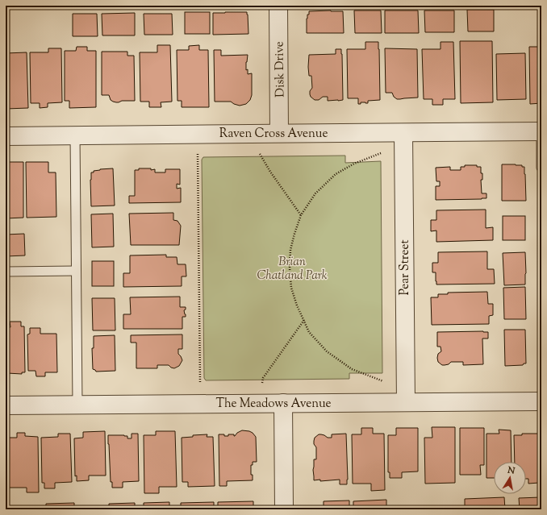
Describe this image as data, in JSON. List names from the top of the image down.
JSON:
{
  "streets": {
    "street": [
      "Disk Drive",
      "Raven Cross Avenue",
      "Pear Street",
      "The Meadows Avenue"
    ]
  },
  "crossings": [
    ["Disk Drive", "Raven Cross Avenue"],
    ["Raven Cross Avenue", "Pear Street"],
    ["Pear Street", "The Meadows Avenue"]
  ],
  "parks": ["Brian Chatland Park"],
  "north": "top"
}
